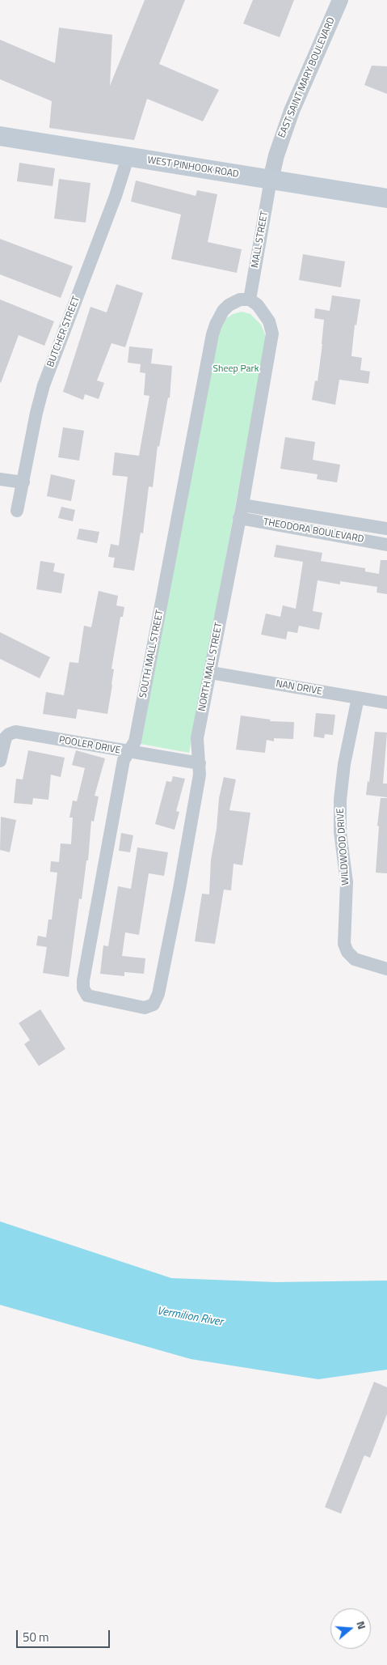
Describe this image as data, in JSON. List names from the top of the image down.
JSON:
{
  "streets": {
    "main road": ["WEST PINHOOK ROAD"],
    "street": [
      "EAST SAINT MARY BOULEVARD",
      "MALL STREET",
      "BUTCHER STREET",
      "THEODORA BOULEVARD",
      "SOUTH MALL STREET",
      "NORTH MALL STREET",
      "NAN DRIVE",
      "POOLER DRIVE",
      "WILDWOOD DRIVE"
    ]
  },
  "crossings": [
    ["EAST SAINT MARY BOULEVARD", "WEST PINHOOK ROAD"],
    ["EAST SAINT MARY BOULEVARD", "MALL STREET"],
    ["WEST PINHOOK ROAD", "MALL STREET"],
    ["WEST PINHOOK ROAD", "BUTCHER STREET"],
    ["MALL STREET", "SOUTH MALL STREET"],
    ["MALL STREET", "NORTH MALL STREET"],
    ["THEODORA BOULEVARD", "NORTH MALL STREET"],
    ["SOUTH MALL STREET", "NORTH MALL STREET"],
    ["SOUTH MALL STREET", "POOLER DRIVE"],
    ["NORTH MALL STREET", "NAN DRIVE"],
    ["NORTH MALL STREET", "POOLER DRIVE"],
    ["NAN DRIVE", "WILDWOOD DRIVE"]
  ],
  "water": ["Vermilion River"],
  "parks": ["Sheep Park"],
  "scale_bar": "50 m",
  "north": "right"
}
